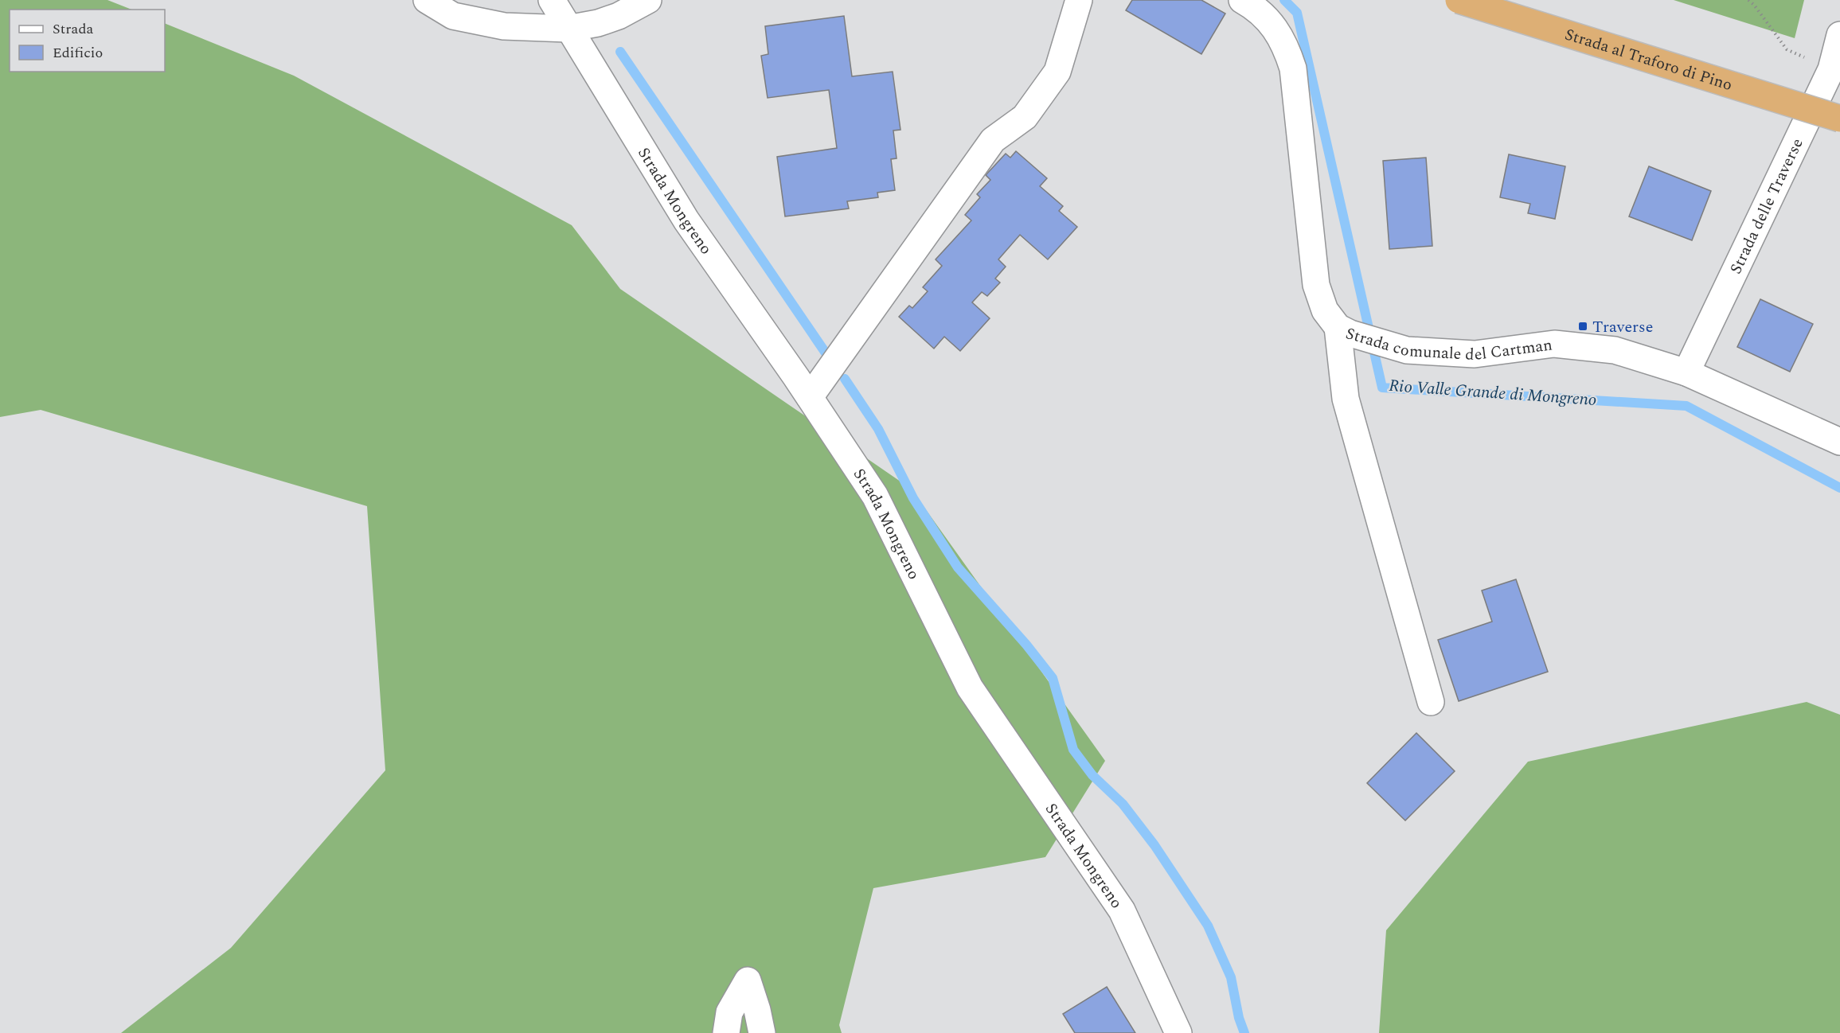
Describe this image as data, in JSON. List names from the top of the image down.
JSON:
{
  "streets": {
    "main road": ["Strada al Traforo di Pino"],
    "street": ["Strada Mongreno", "Strada delle Traverse", "Strada comunale del Cartman"]
  },
  "crossings": [
    ["Strada delle Traverse", "Strada comunale del Cartman"]
  ],
  "water": ["Rio Valle Grande di Mongreno"],
  "places": {
    "transit": ["Traverse"]
  },
  "legend": ["Strada", "Edificio"]
}
